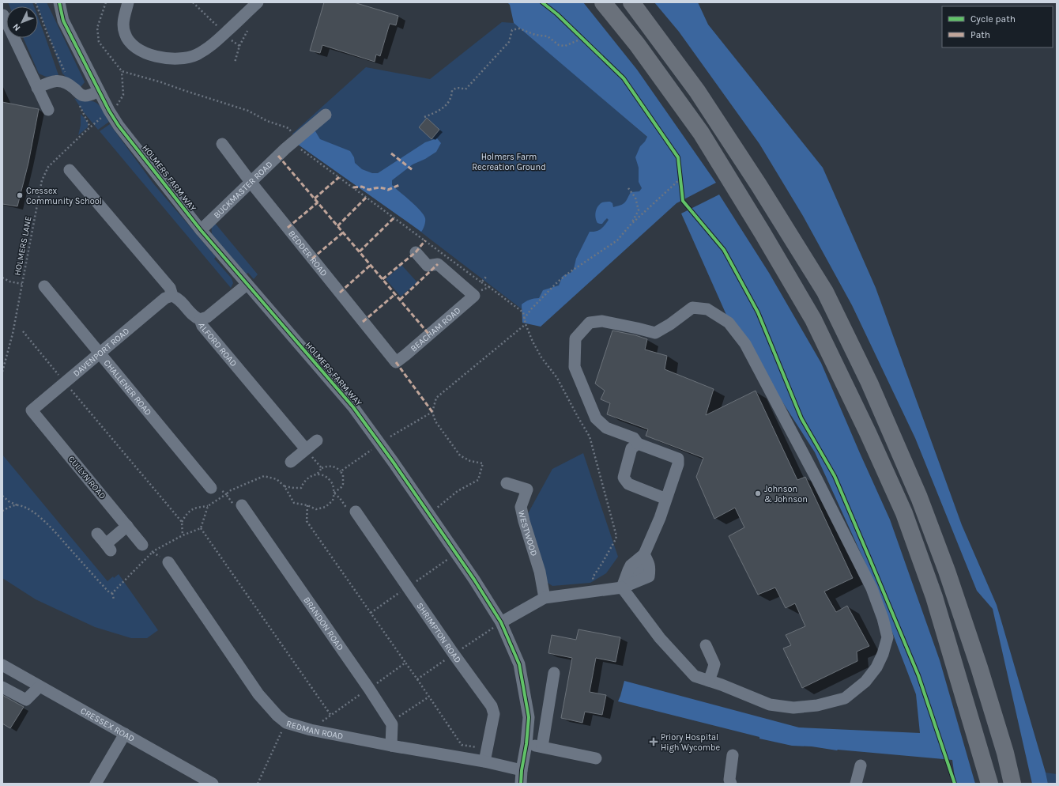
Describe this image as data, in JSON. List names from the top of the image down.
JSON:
{
  "streets": {
    "street": [
      "HOLMERS FARM WAY",
      "BUCKMASTER ROAD",
      "BEDDER ROAD",
      "BEACHAM ROAD",
      "ALFORD ROAD",
      "DAVENPORT ROAD",
      "CHALLENER ROAD",
      "CULLYN ROAD",
      "WESTWOOD",
      "BRANDON ROAD",
      "SHRIMPTON ROAD",
      "CRESSEX ROAD",
      "REDMAN ROAD"
    ],
    "path": ["HOLMERS LANE"]
  },
  "crossings": [
    ["HOLMERS FARM WAY", "BUCKMASTER ROAD"],
    ["HOLMERS FARM WAY", "HOLMERS LANE"],
    ["HOLMERS FARM WAY", "REDMAN ROAD"],
    ["BUCKMASTER ROAD", "BEDDER ROAD"],
    ["BEDDER ROAD", "BEACHAM ROAD"],
    ["ALFORD ROAD", "DAVENPORT ROAD"],
    ["DAVENPORT ROAD", "CHALLENER ROAD"],
    ["DAVENPORT ROAD", "CULLYN ROAD"],
    ["BRANDON ROAD", "REDMAN ROAD"],
    ["SHRIMPTON ROAD", "REDMAN ROAD"]
  ],
  "parks": ["Holmers Farm Recreation Ground"],
  "places": {
    "other": ["Cressex Community School", "Johnson & Johnson"],
    "health": ["Priory Hospital High Wycombe"]
  },
  "legend": ["Cycle path", "Path"],
  "north": "bottom left"
}
